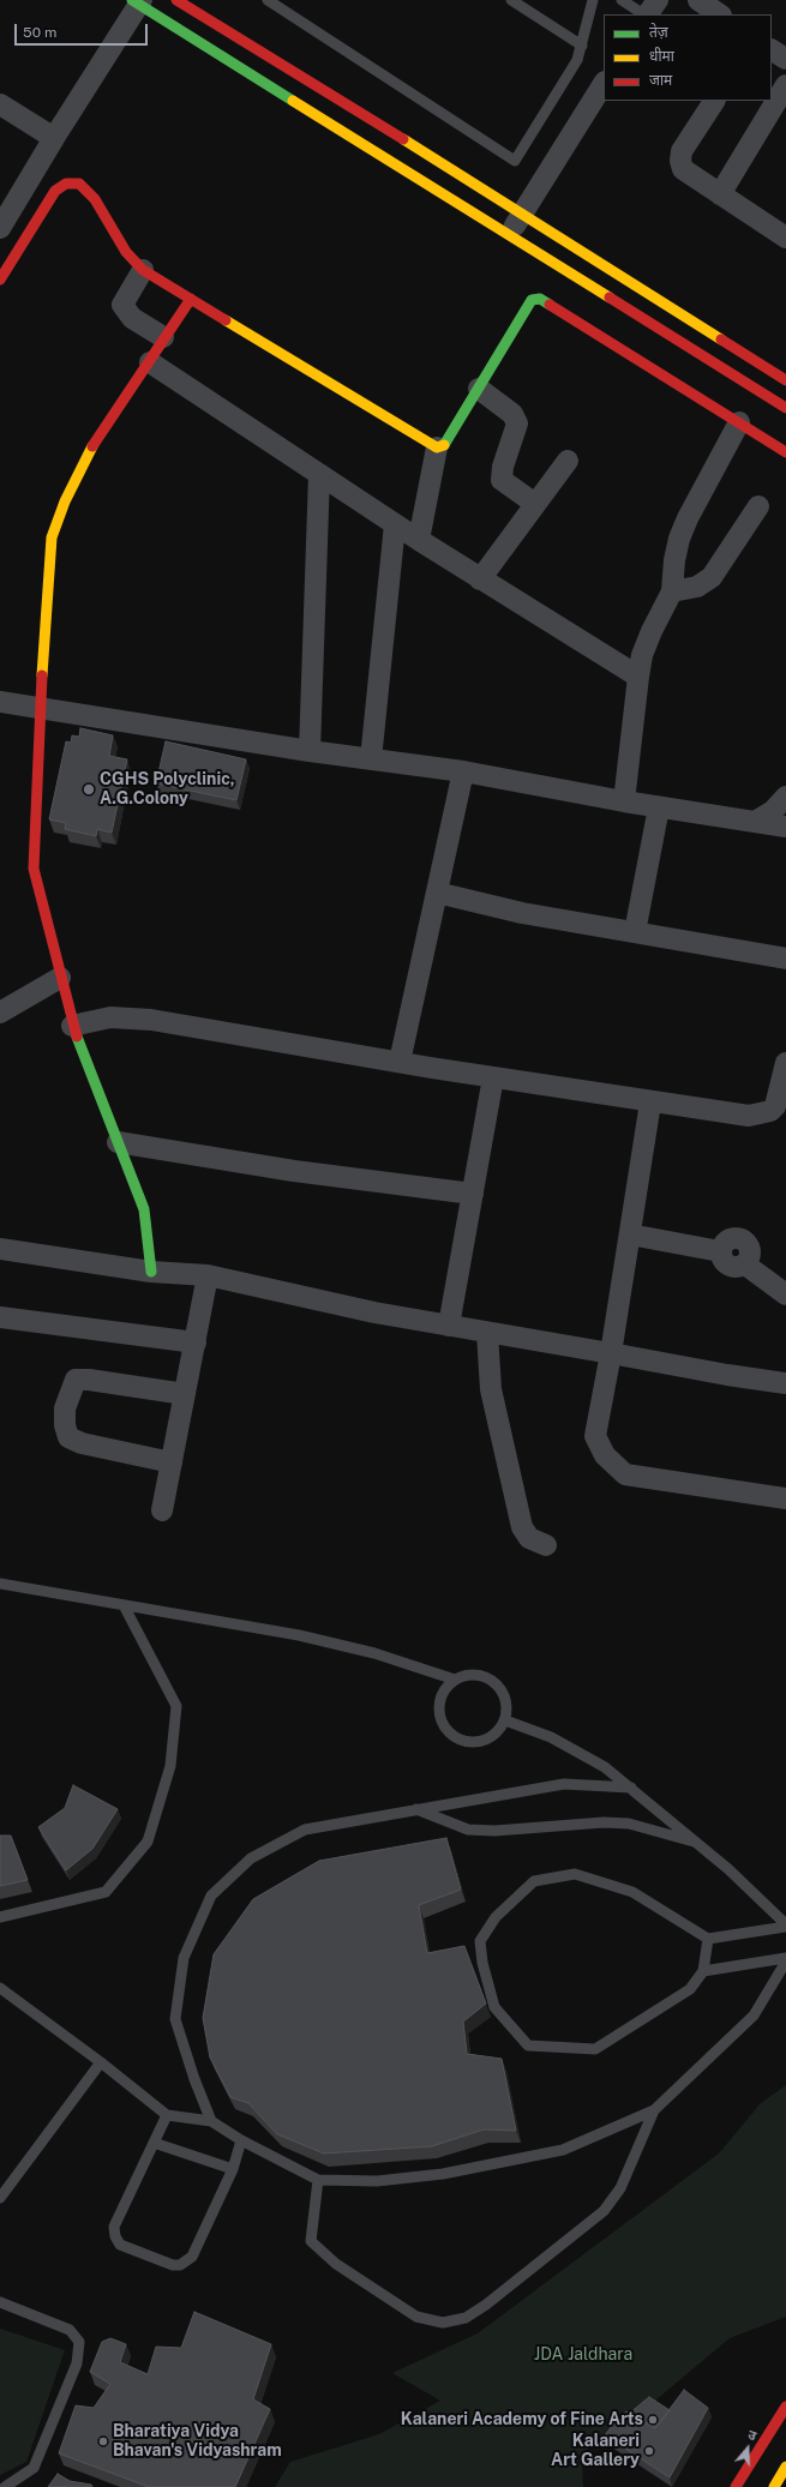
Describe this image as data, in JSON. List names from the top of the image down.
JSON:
{
  "parks": ["JDA Jaldhara"],
  "places": [
    "CGHS Polyclinic, A.G.Colony",
    "Kalaneri Academy of Fine Arts",
    "Bharatiya Vidya Bhavan's Vidyashram",
    "Kalaneri Art Gallery"
  ],
  "legend": ["तेज़", "धीमा", "जाम"],
  "scale_bar": "50 m",
  "north": "top"
}
